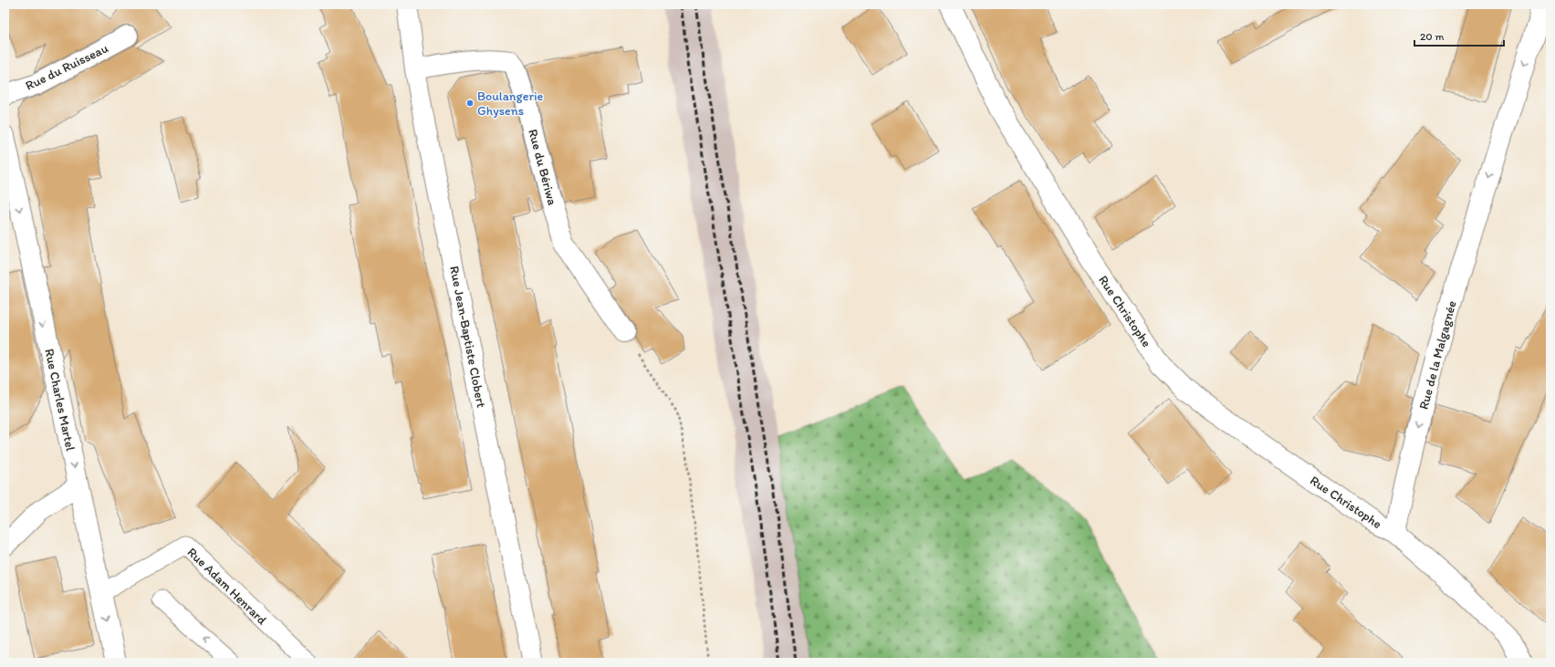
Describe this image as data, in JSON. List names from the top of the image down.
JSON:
{
  "streets": {
    "street": [
      "Rue du Ruisseau",
      "Rue du Bériwa",
      "Rue Christophe",
      "Rue Jean-Baptiste Clobert",
      "Rue de la Malgagnée",
      "Rue Charles Martel"
    ],
    "lane": ["Rue Adam Henrard"]
  },
  "crossings": [
    ["Rue du Bériwa", "Rue Jean-Baptiste Clobert"],
    ["Rue Christophe", "Rue de la Malgagnée"],
    ["Rue Charles Martel", "Rue Adam Henrard"]
  ],
  "one_way": ["Rue de la Malgagnée", "Rue Charles Martel"],
  "places": ["Boulangerie Ghysens"],
  "scale_bar": "20 m"
}
